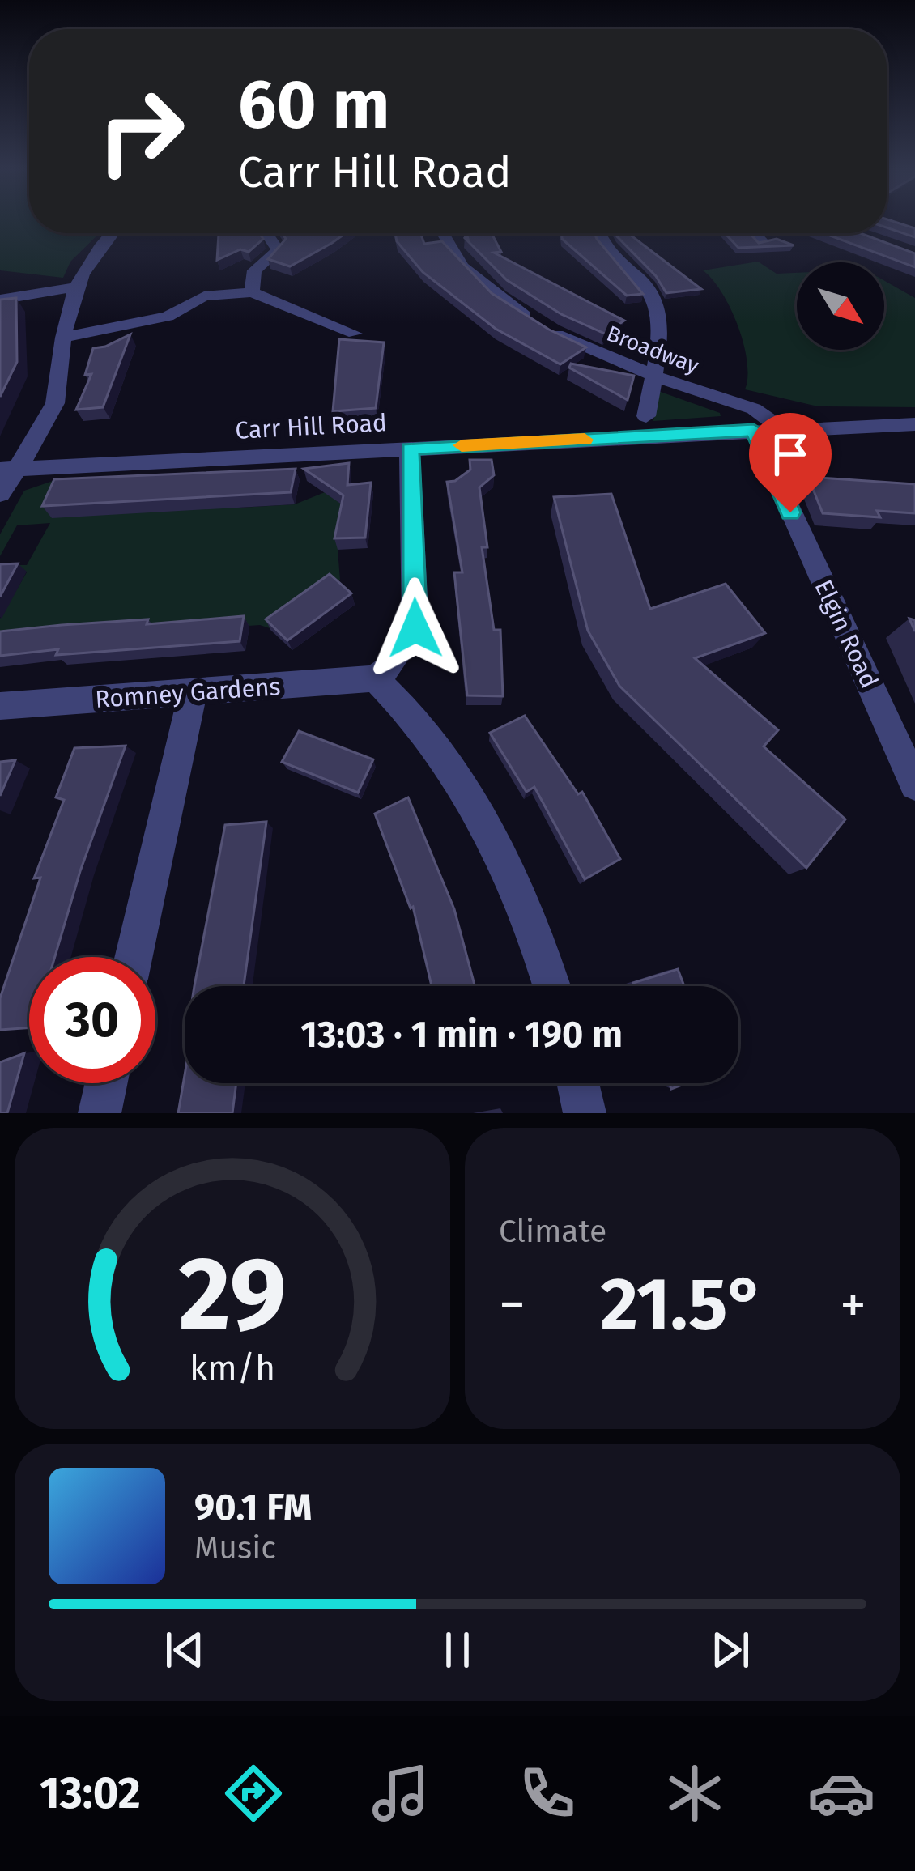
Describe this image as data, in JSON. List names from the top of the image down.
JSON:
{
  "streets": {
    "street": [
      "Broadway",
      "Carr Hill Road",
      "Elgin Road",
      "Romney Gardens"
    ]
  },
  "crossings": [
    ["Broadway", "Carr Hill Road"],
    ["Carr Hill Road", "Elgin Road"]
  ],
  "north": "bottom right",
  "page": {
    "turn": ["60 m", "Carr Hill Road"],
    "limit": "30",
    "trip": "13:03 · 1 min · 190 m",
    "tile": "Climate",
    "heat": ["−", "21.5°", "+"],
    "song": ["90.1 FM", "Music"],
    "tabs": "13:02",
    "gauge": ["29", "km/h"]
  }
}
